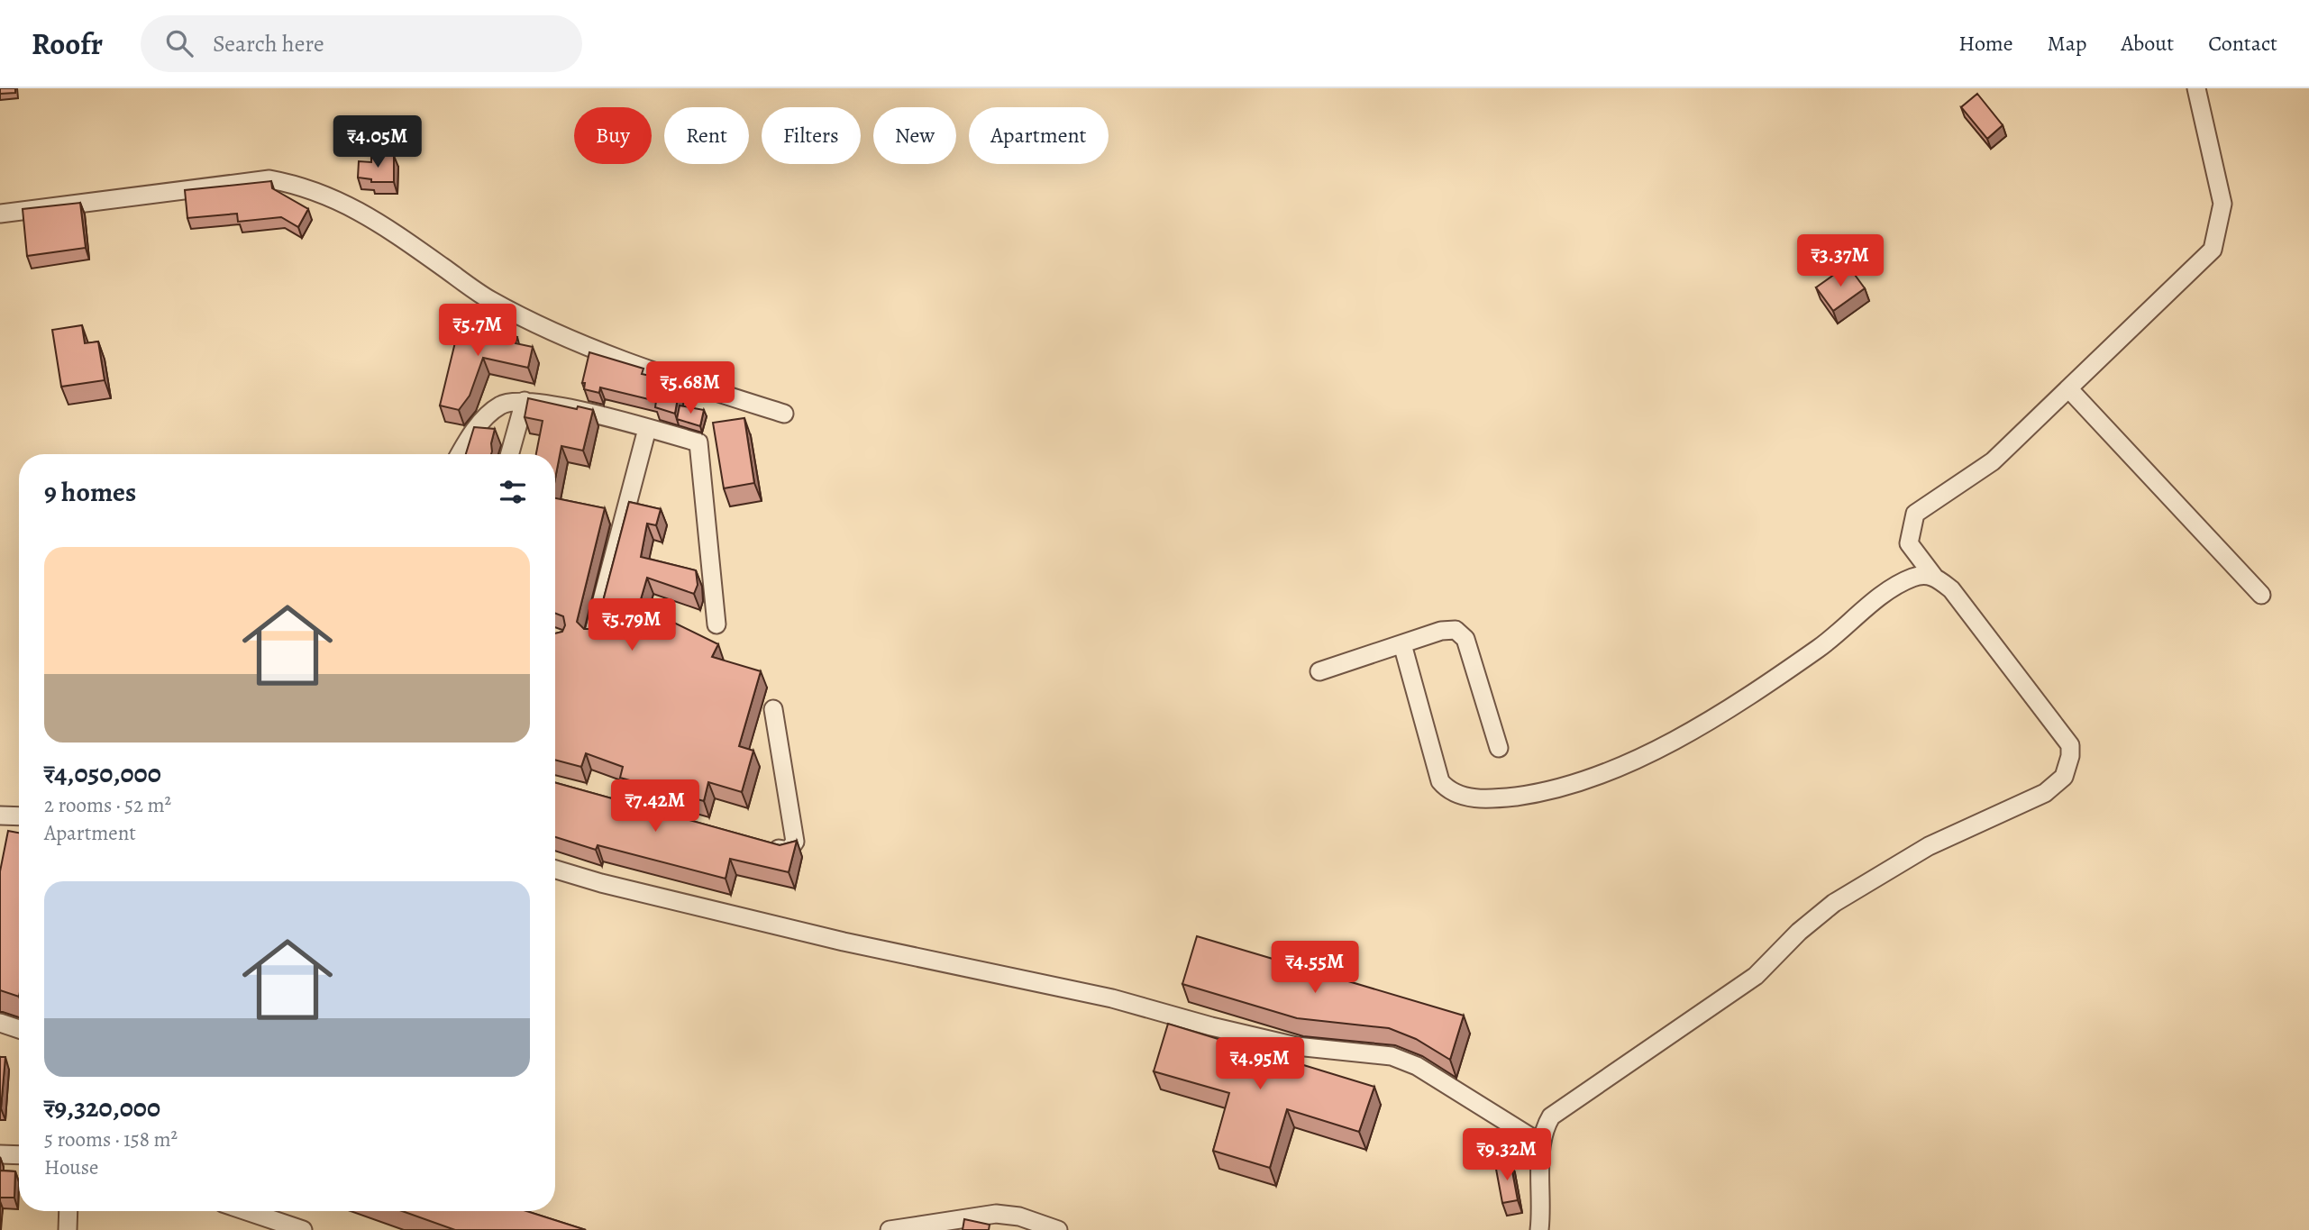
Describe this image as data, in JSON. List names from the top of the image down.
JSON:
{
  "page": {
    "header": "Roofr",
    "search": "Search here",
    "nav": [
      "Home",
      "Map",
      "About",
      "Contact"
    ],
    "chip": [
      "Buy",
      "Rent",
      "Filters",
      "New",
      "Apartment"
    ],
    "price": [
      "₹4.05M",
      "₹3.37M",
      "₹5.7M",
      "₹5.68M",
      "₹5.79M",
      "₹7.42M",
      "₹4.55M",
      "₹4.95M",
      "₹9.32M"
    ],
    "heading": "9 homes",
    "list": [
      {
        "name": "₹4,050,000",
        "note": "2 rooms · 52 m² · Apartment"
      },
      {
        "name": "₹9,320,000",
        "note": "5 rooms · 158 m² · House"
      }
    ]
  }
}
